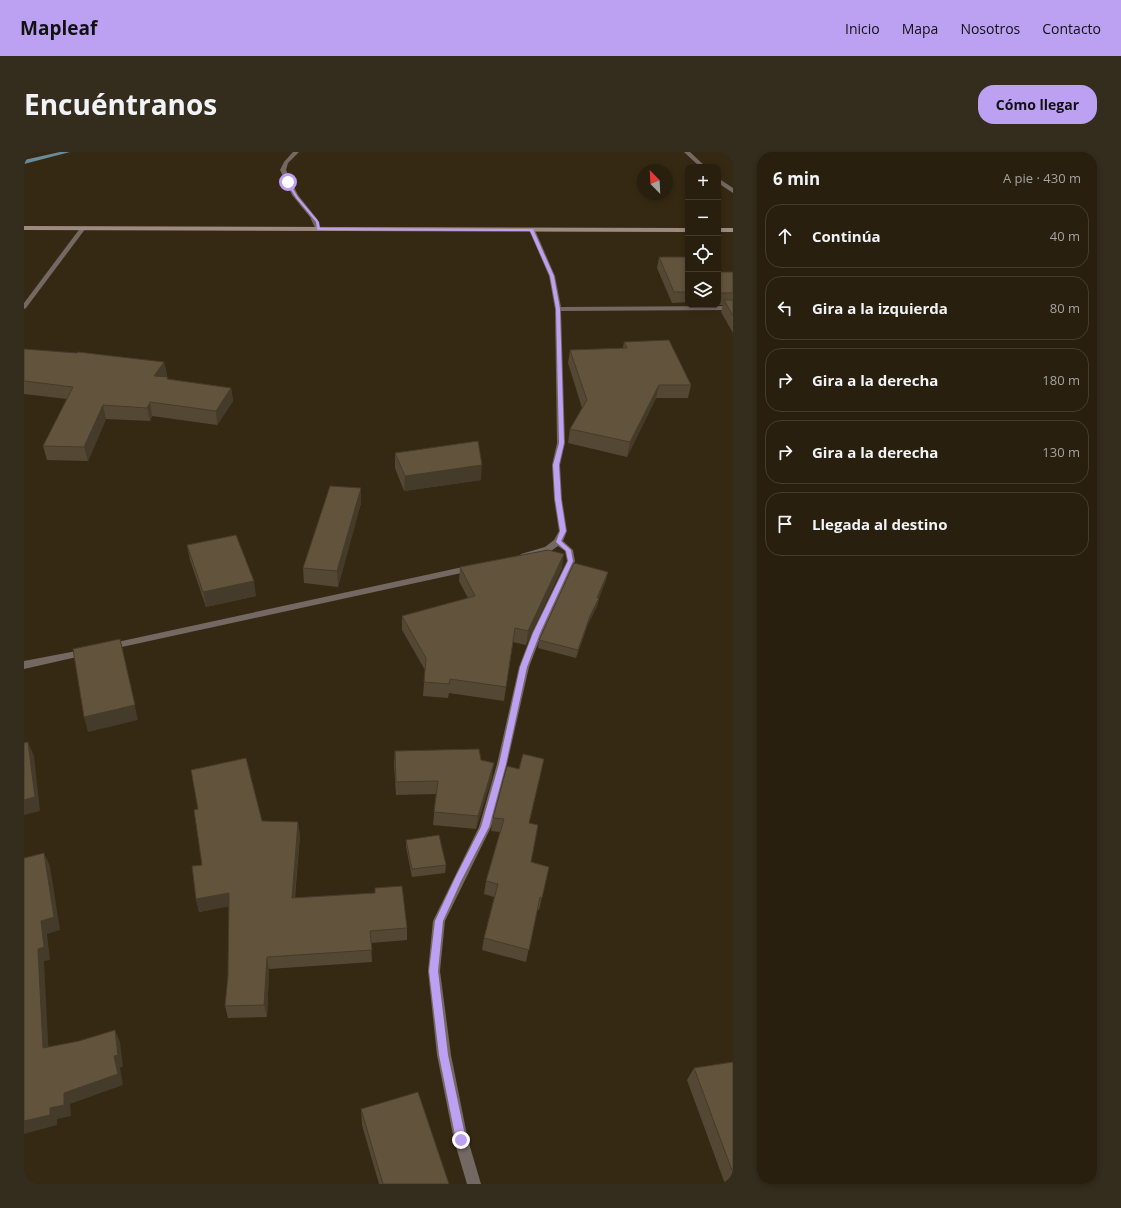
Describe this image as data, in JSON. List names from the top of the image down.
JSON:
{
  "north": "top left",
  "page": {
    "header": "Mapleaf",
    "nav": [
      "Inicio",
      "Mapa",
      "Nosotros",
      "Contacto"
    ],
    "title": "Encuéntranos",
    "buttons": "Cómo llegar",
    "heading": ["6 min", "A pie · 430 m"],
    "map_buttons": ["+", "−"],
    "list": [
      ["Continúa", "40 m"],
      ["Gira a la izquierda", "80 m"],
      ["Gira a la derecha", "180 m"],
      ["Gira a la derecha", "130 m"],
      "Llegada al destino"
    ]
  }
}
